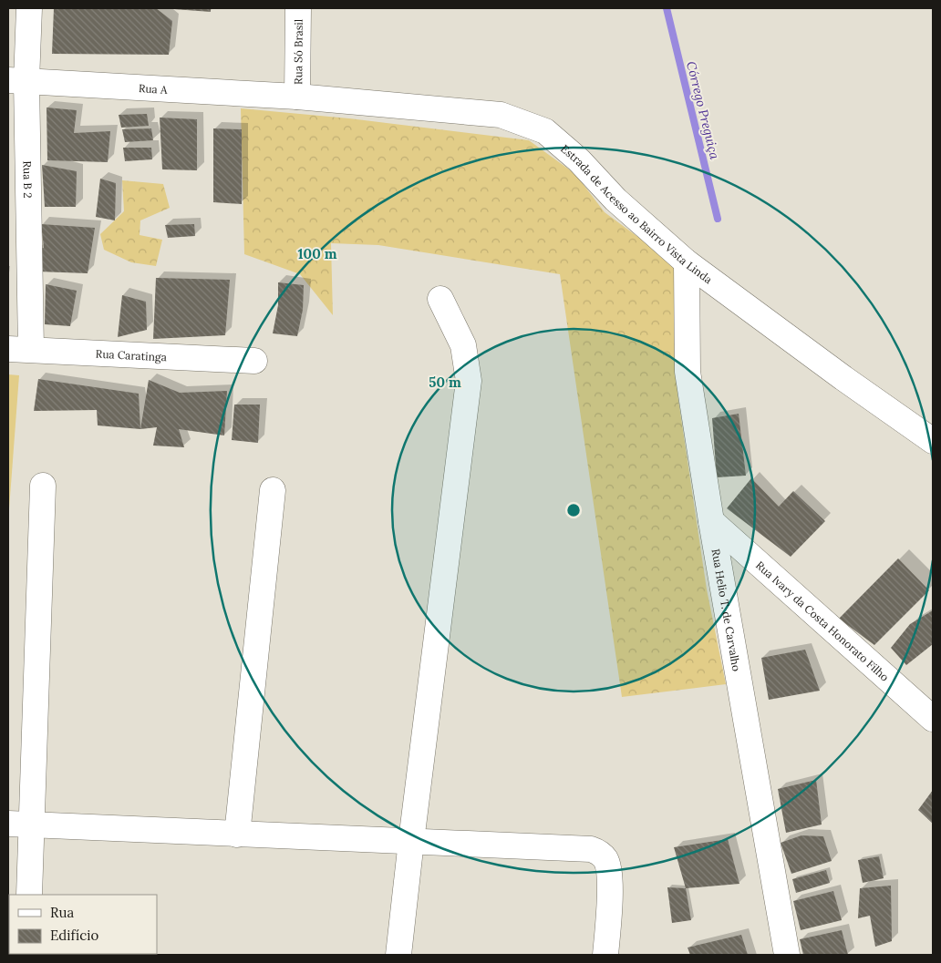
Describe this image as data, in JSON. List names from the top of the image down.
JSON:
{
  "streets": {
    "street": [
      "Rua Só Brasil",
      "Rua A",
      "Rua B 2",
      "Estrada de Acesso ao Bairro Vista Linda",
      "Rua Caratinga",
      "Rua Helio T. de Carvalho",
      "Rua Ivary da Costa Honorato Filho"
    ]
  },
  "crossings": [
    ["Rua Só Brasil", "Rua A"],
    ["Rua Só Brasil", "Estrada de Acesso ao Bairro Vista Linda"],
    ["Rua A", "Rua B 2"],
    ["Rua A", "Estrada de Acesso ao Bairro Vista Linda"],
    ["Rua B 2", "Rua Caratinga"],
    ["Estrada de Acesso ao Bairro Vista Linda", "Rua Helio T. de Carvalho"],
    ["Rua Helio T. de Carvalho", "Rua Ivary da Costa Honorato Filho"]
  ],
  "water": ["Córrego Preguiça"],
  "legend": ["Rua", "Edifício"],
  "rings": ["100 m", "50 m"]
}
